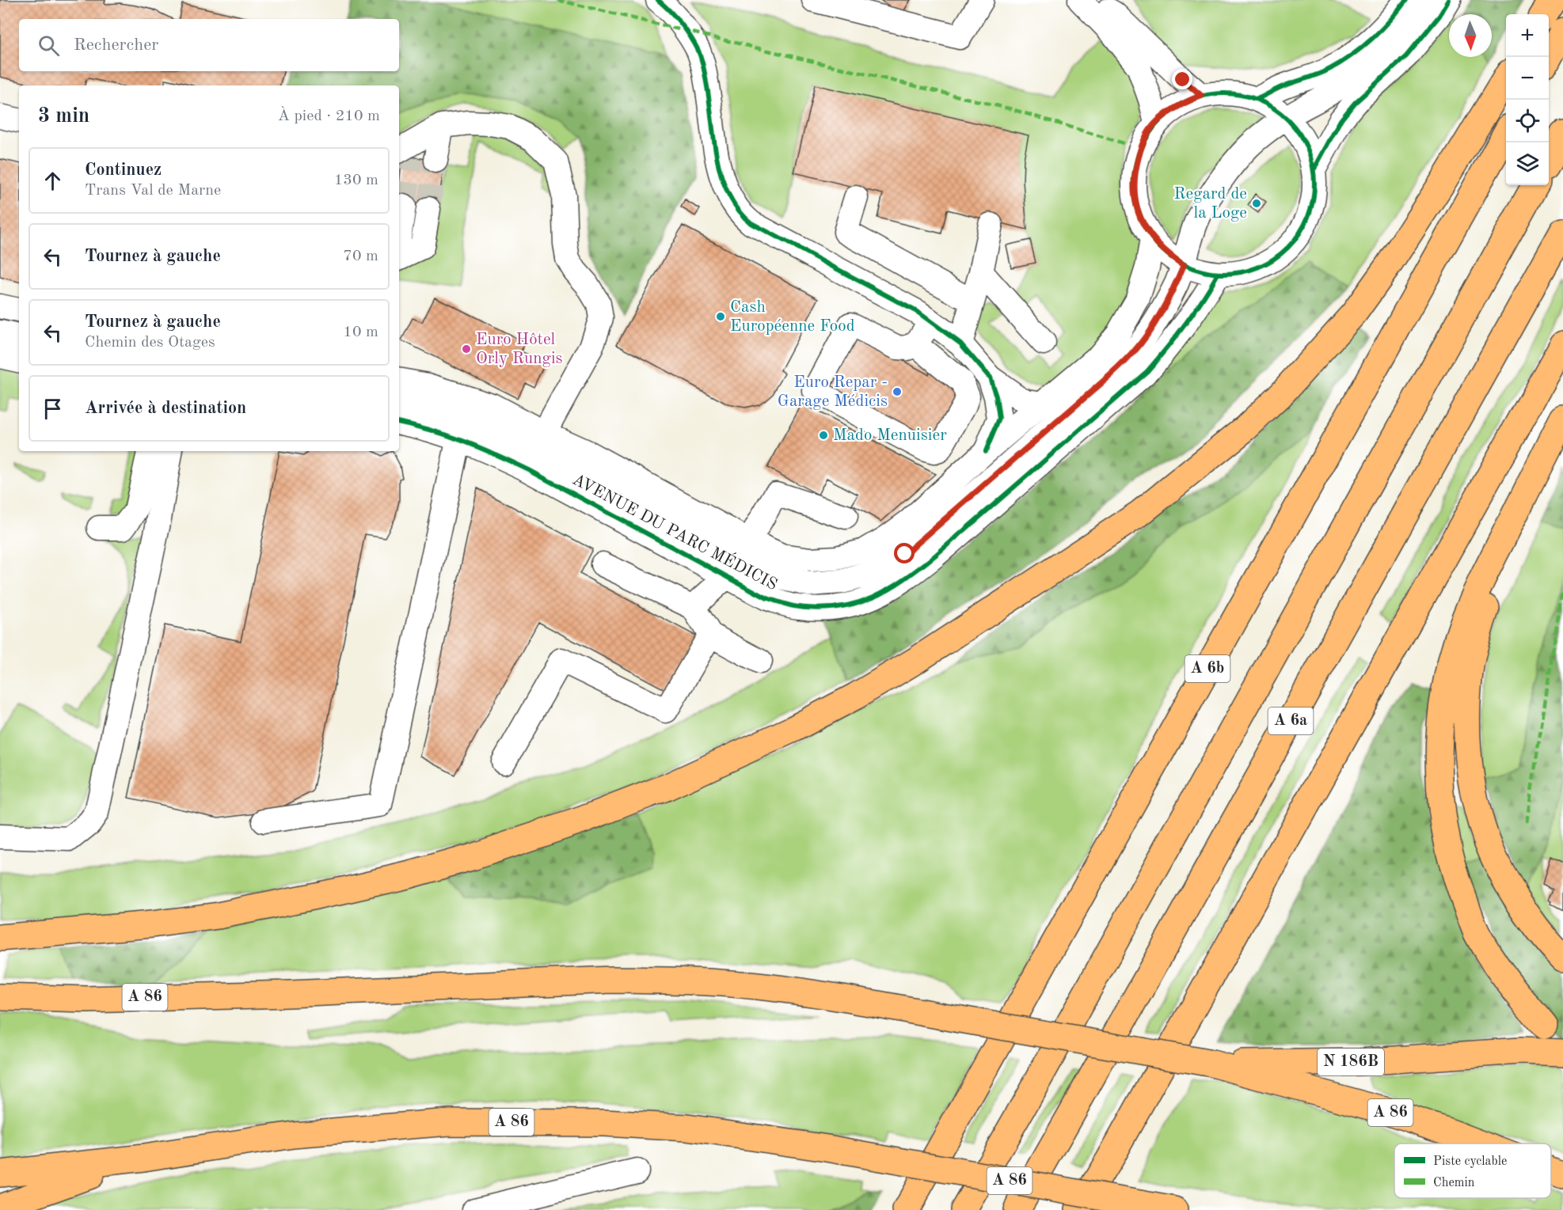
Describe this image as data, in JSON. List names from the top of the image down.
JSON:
{
  "streets": {
    "highway": [
      "A 6b",
      "A 6a",
      "A 86",
      "N 186B"
    ],
    "street": ["AVENUE DU PARC MÉDICIS"]
  },
  "crossings": [
    ["A 86", "N 186B"]
  ],
  "places": [
    "Regard de la Loge",
    "Cash Européenne Food",
    "Euro Hôtel Orly Rungis",
    "Euro Repar - Garage Médicis",
    "Mado Menuisier"
  ],
  "legend": ["Piste cyclable", "Chemin"],
  "north": "bottom",
  "page": {
    "map_buttons": ["+", "−"],
    "search": "Rechercher",
    "heading": ["3 min", "À pied · 210 m"],
    "list": [
      ["Continuez", "Trans Val de Marne", "130 m"],
      ["Tournez à gauche", "70 m"],
      ["Tournez à gauche", "Chemin des Otages", "10 m"],
      "Arrivée à destination"
    ]
  }
}
